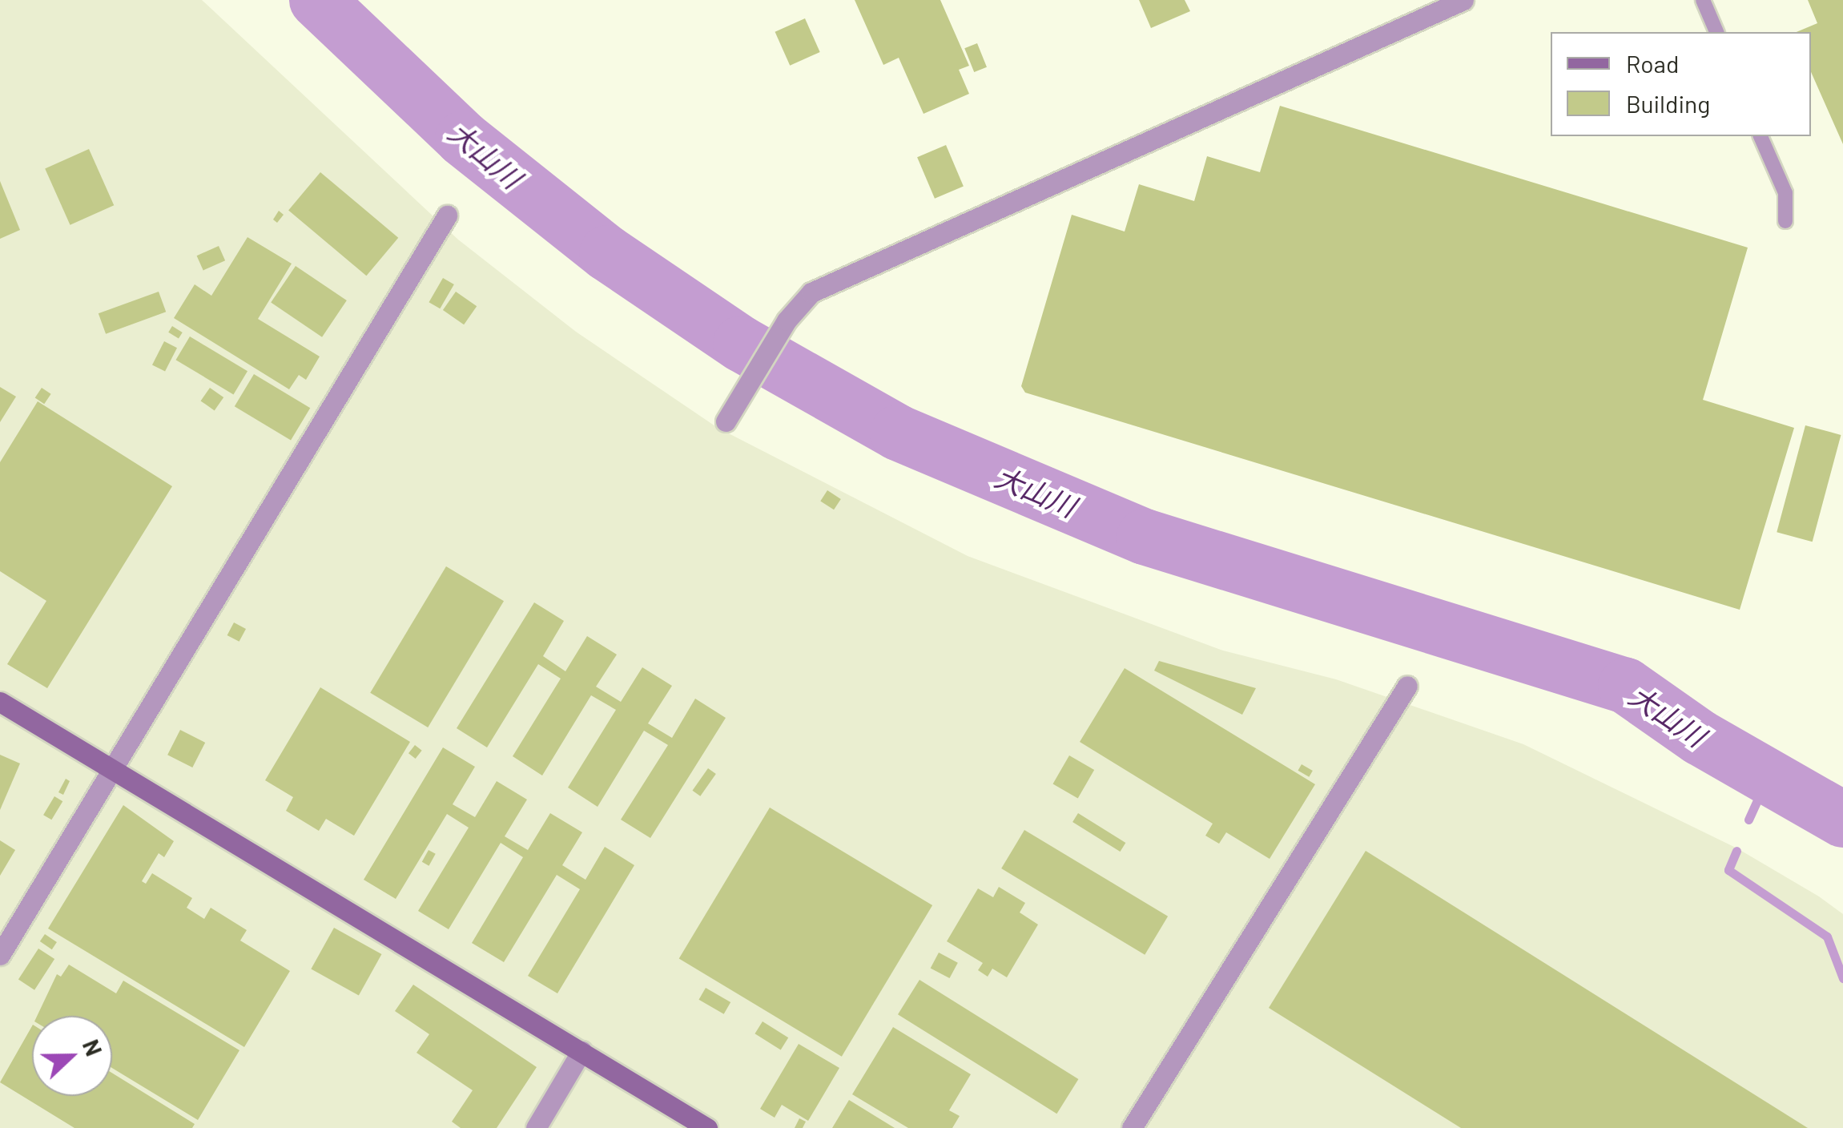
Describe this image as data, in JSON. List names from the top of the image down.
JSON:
{
  "water": ["大山川"],
  "legend": ["Road", "Building"],
  "north": "right"
}
